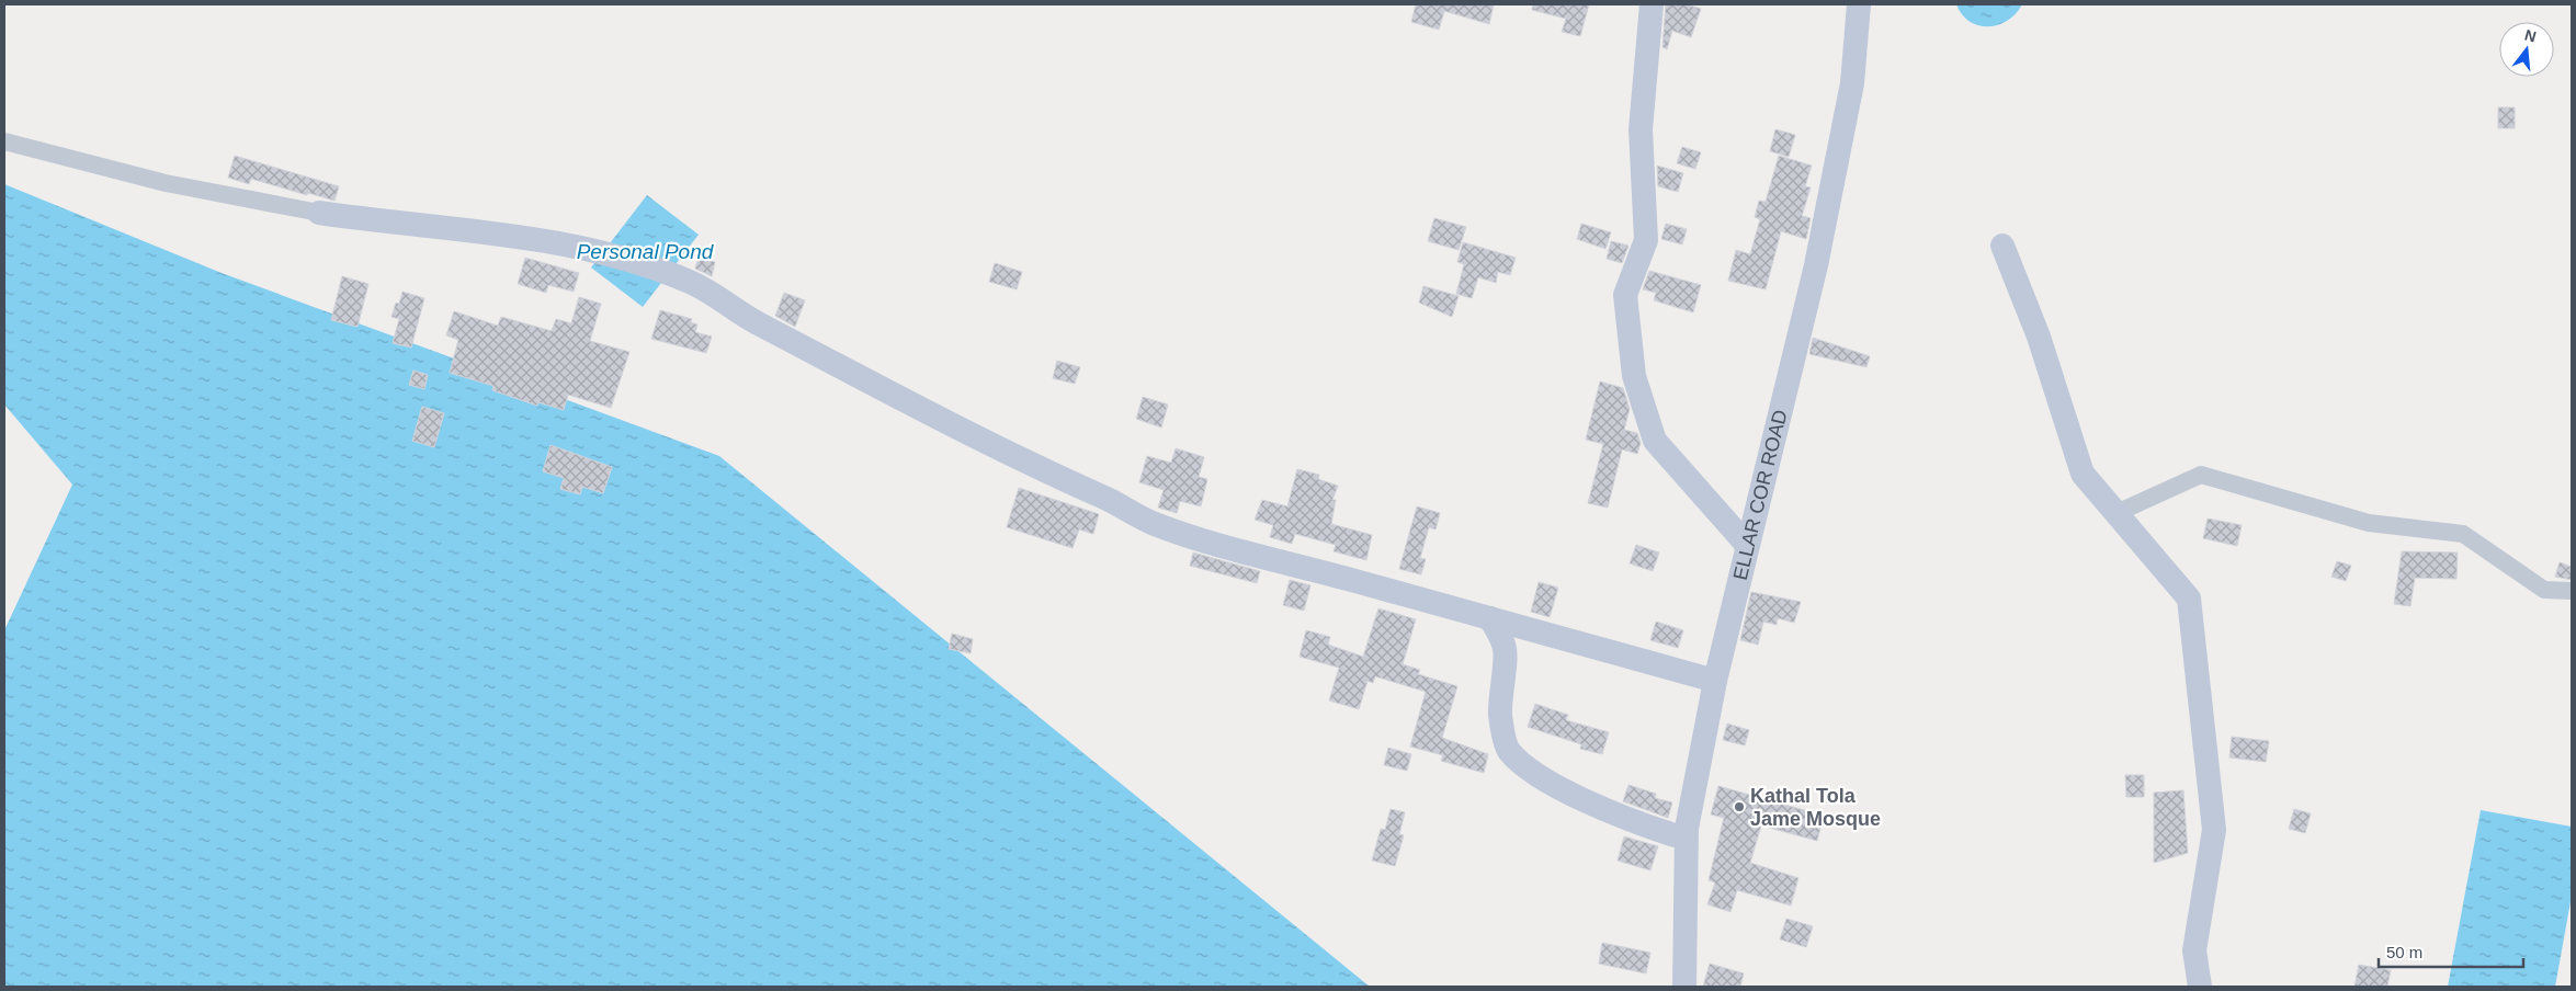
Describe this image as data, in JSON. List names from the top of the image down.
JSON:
{
  "streets": {
    "street": ["ELLAR COR ROAD"]
  },
  "water": ["Personal Pond"],
  "places": ["Kathal Tola Jame Mosque"],
  "scale_bar": "50 m",
  "north": "top"
}
